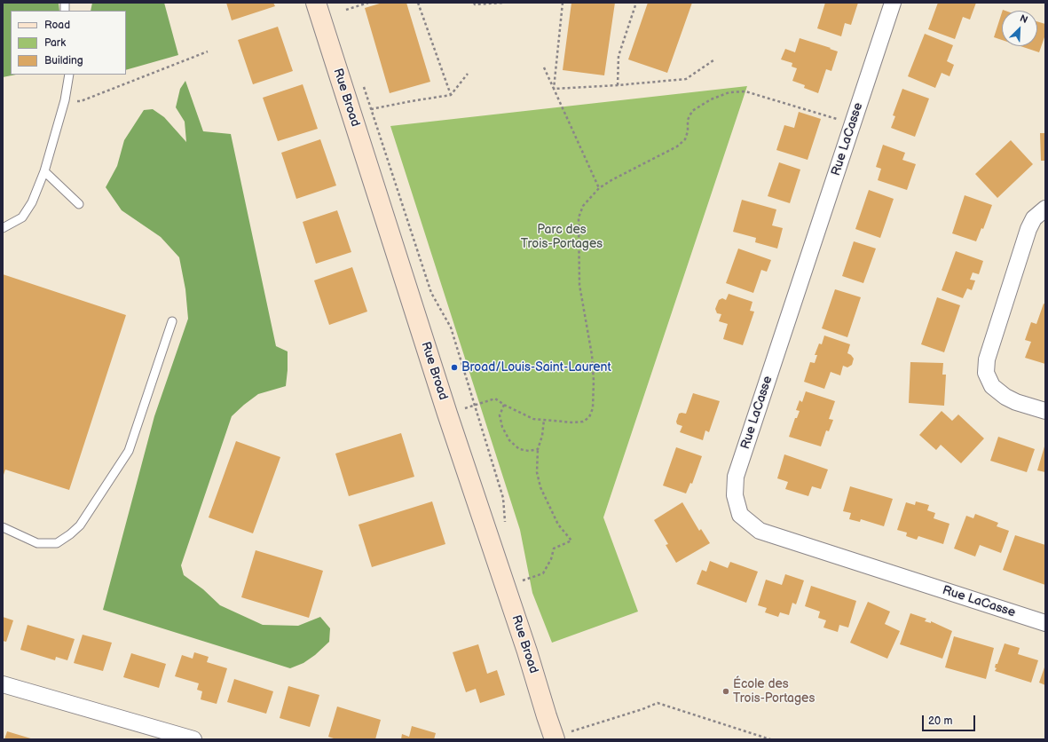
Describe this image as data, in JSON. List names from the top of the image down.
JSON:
{
  "streets": {
    "street": ["Rue Broad", "Rue LaCasse"]
  },
  "parks": ["Parc des Trois-Portages"],
  "places": ["Broad/Louis-Saint-Laurent", "École des Trois-Portages"],
  "legend": ["Road", "Park", "Building"],
  "scale_bar": "20 m",
  "north": "top right"
}
